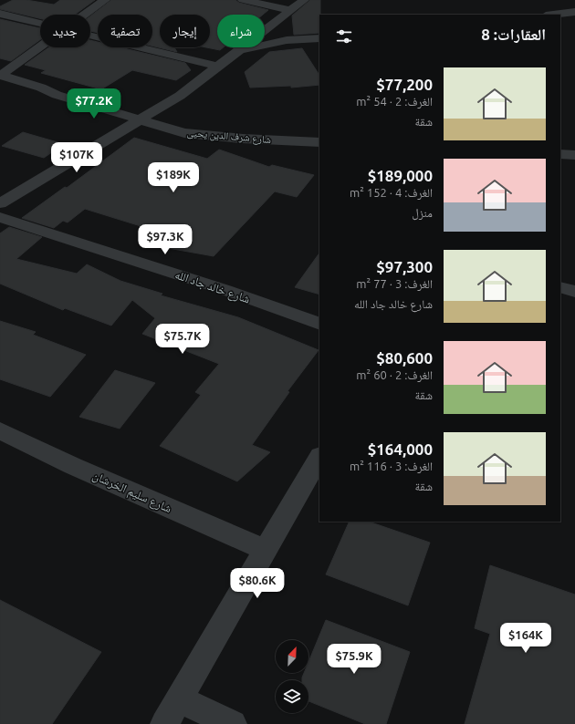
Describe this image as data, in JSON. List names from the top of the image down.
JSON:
{
  "streets": {
    "street": ["شارع شرف الدين يحيى", "شارع خالد جاد الله", "شارع سليم الخرشان"]
  },
  "north": "top right",
  "page": {
    "chip": [
      "شراء",
      "إيجار",
      "تصفية",
      "جديد"
    ],
    "heading": "العقارات: 8",
    "list": [
      {
        "name": "$77,200",
        "note": "الغرف: 2 · 54 m² · شقة"
      },
      {
        "name": "$189,000",
        "note": "الغرف: 4 · 152 m² · منزل"
      },
      {
        "name": "$97,300",
        "note": "الغرف: 3 · 77 m² · شارع خالد جاد الله"
      },
      {
        "name": "$80,600",
        "note": "الغرف: 2 · 60 m² · شقة"
      },
      {
        "name": "$164,000",
        "note": "الغرف: 3 · 116 m² · شقة"
      }
    ],
    "price": [
      "$77.2K",
      "$107K",
      "$189K",
      "$97.3K",
      "$75.7K",
      "$80.6K",
      "$164K",
      "$75.9K"
    ]
  }
}
